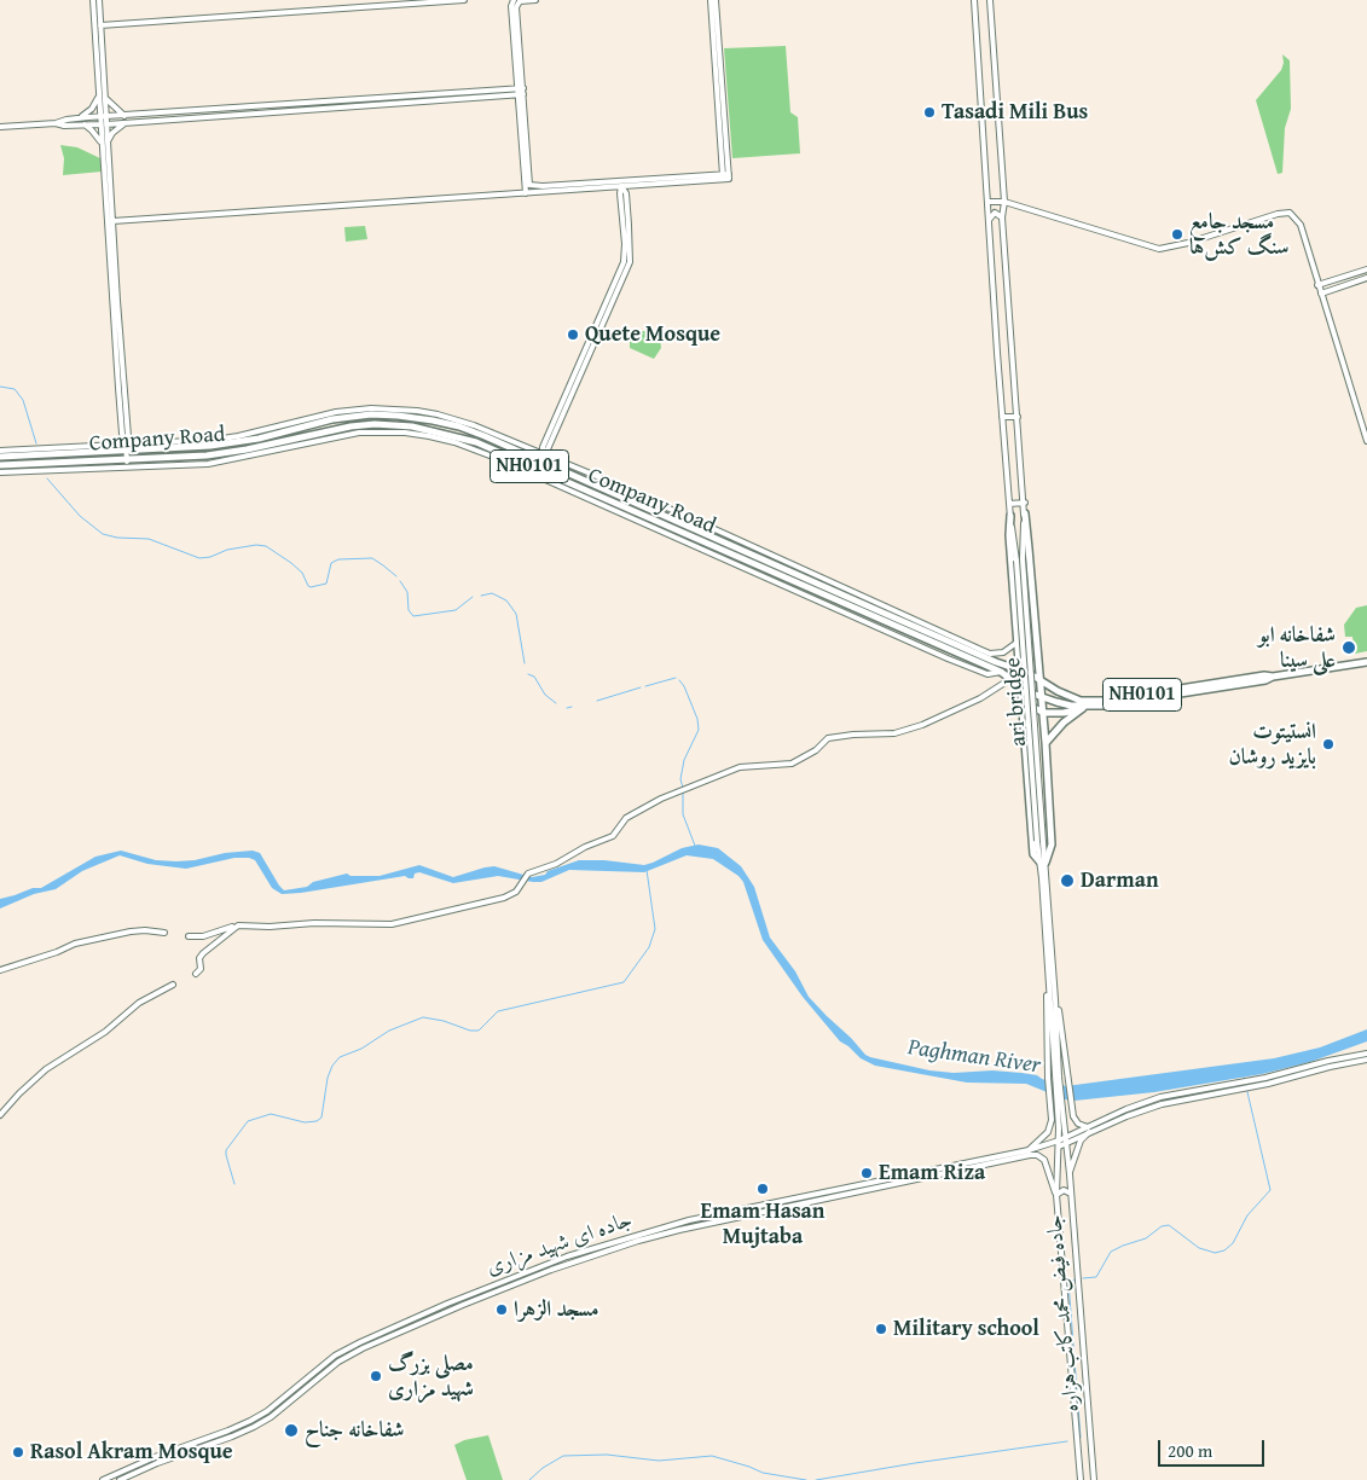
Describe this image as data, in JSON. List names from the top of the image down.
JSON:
{
  "streets": {
    "highway": ["Company Road", "NH0101"],
    "street": ["ari bridge", "جاده ای شهید مزاری", "جاده فیض محمد کاتب هزاره"]
  },
  "crossings": [
    ["Company Road", "NH0101"],
    ["جاده ای شهید مزاری", "جاده فیض محمد کاتب هزاره"]
  ],
  "water": ["Paghman River"],
  "places": [
    "Tasadi Mili Bus",
    "مسجد جامع سنگ کش‌ها",
    "Quete Mosque",
    "شفاخانه ابو علی سینا",
    "انستیتوت بایزید روشان",
    "Darman",
    "Emam Riza",
    "Emam Hasan Mujtaba",
    "مسجد الزهرا",
    "Military school",
    "مصلی بزرگ شهید مزاری",
    "شفاخانه جناح",
    "Rasol Akram Mosque"
  ],
  "scale_bar": "200 m"
}
